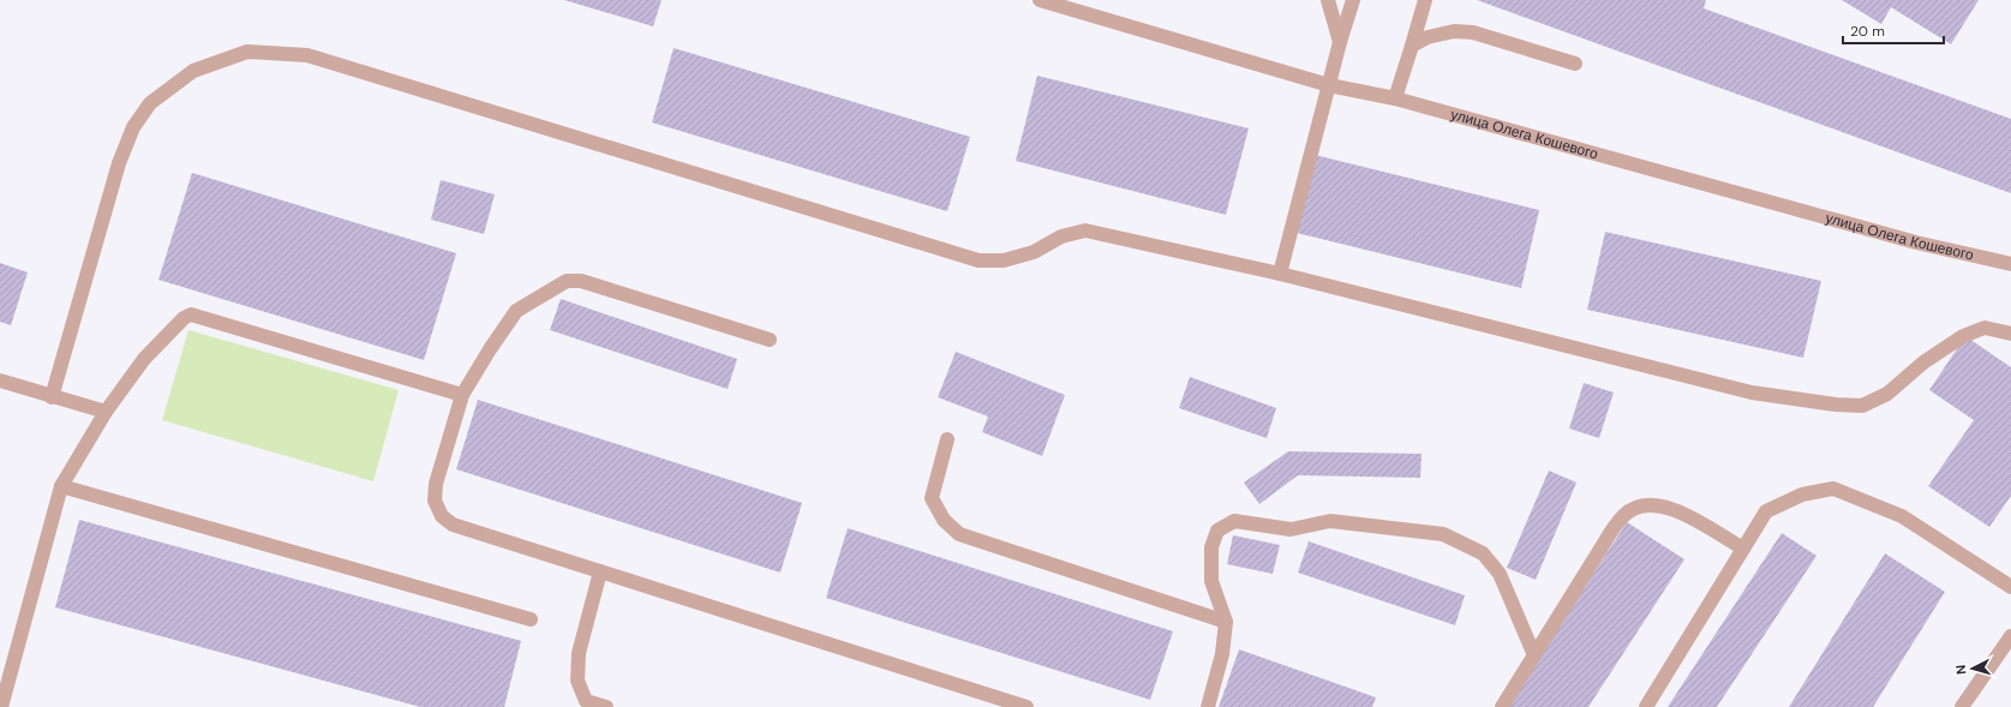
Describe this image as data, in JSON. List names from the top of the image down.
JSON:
{
  "streets": {
    "lane": ["улица Олега Кошевого"]
  },
  "scale_bar": "20 m",
  "north": "left"
}
